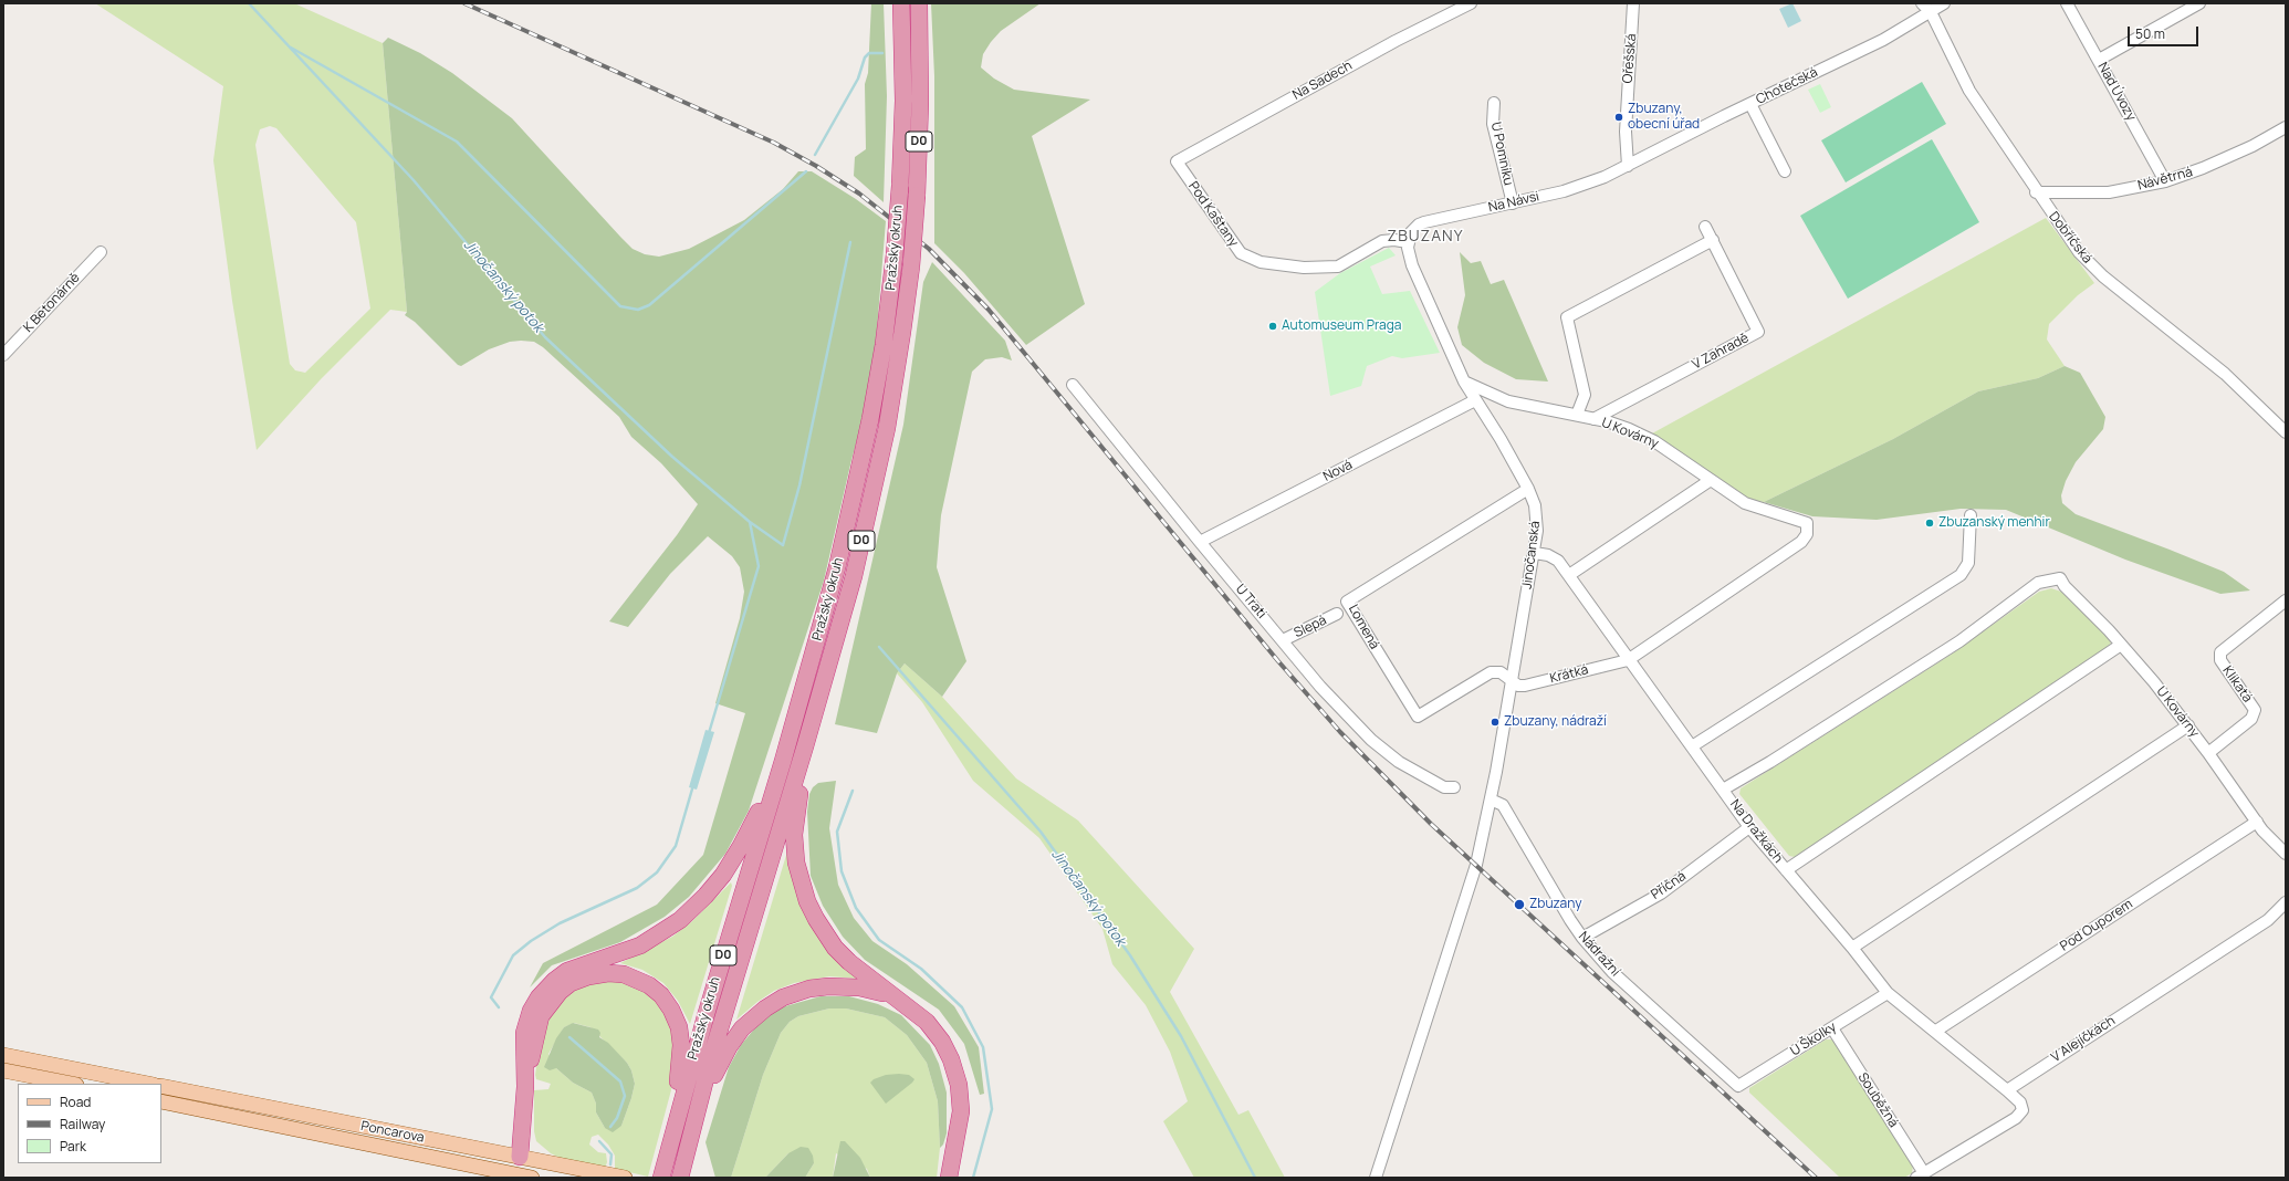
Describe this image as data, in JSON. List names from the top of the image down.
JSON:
{
  "streets": {
    "highway": ["D0", "Pražský okruh"],
    "main road": ["Poncarova"],
    "street": [
      "Ořešská",
      "Na Sadech",
      "Chotečská",
      "Nad Úvozy",
      "U Pomníku",
      "Návětrná",
      "Na Návsi",
      "Pod Kaštany",
      "Dobříčská",
      "K Betonárně",
      "V Zahradě",
      "U Kovárny",
      "Nová",
      "Jinočanská",
      "U Trati",
      "Slepá",
      "Lomená",
      "Krátká",
      "Klikatá",
      "Na Dražkách",
      "Příčná",
      "Pod Ouporem",
      "Nádražní",
      "U Školky",
      "V Alejíčkách",
      "Souběžná"
    ]
  },
  "crossings": [
    ["Ořešská", "Chotečská"],
    ["Ořešská", "Na Návsi"],
    ["Na Sadech", "Pod Kaštany"],
    ["Chotečská", "Na Návsi"],
    ["Chotečská", "Dobříčská"],
    ["Nad Úvozy", "Návětrná"],
    ["U Pomníku", "Na Návsi"],
    ["Návětrná", "Dobříčská"],
    ["Na Návsi", "Pod Kaštany"],
    ["Na Návsi", "Jinočanská"],
    ["Pod Kaštany", "Jinočanská"],
    ["V Zahradě", "U Kovárny"],
    ["U Kovárny", "Jinočanská"],
    ["U Kovárny", "Krátká"],
    ["U Kovárny", "Klikatá"],
    ["U Kovárny", "Na Dražkách"],
    ["U Kovárny", "Pod Ouporem"],
    ["Nová", "Jinočanská"],
    ["Nová", "U Trati"],
    ["Jinočanská", "Lomená"],
    ["Jinočanská", "Krátká"],
    ["Jinočanská", "Na Dražkách"],
    ["Jinočanská", "Nádražní"],
    ["U Trati", "Slepá"],
    ["Lomená", "Krátká"],
    ["Krátká", "Na Dražkách"],
    ["Na Dražkách", "Příčná"],
    ["Na Dražkách", "Pod Ouporem"],
    ["Na Dražkách", "U Školky"],
    ["Na Dražkách", "V Alejíčkách"],
    ["Příčná", "Nádražní"],
    ["Nádražní", "U Školky"],
    ["U Školky", "Souběžná"]
  ],
  "districts": ["ZBUZANY"],
  "water": ["Jinočanský potok"],
  "places": [
    "Zbuzany, obecní úřad",
    "Automuseum Praga",
    "Zbuzanský menhir",
    "Zbuzany, nádraží",
    "Zbuzany"
  ],
  "legend": ["Road", "Railway", "Park"],
  "scale_bar": "50 m"
}
